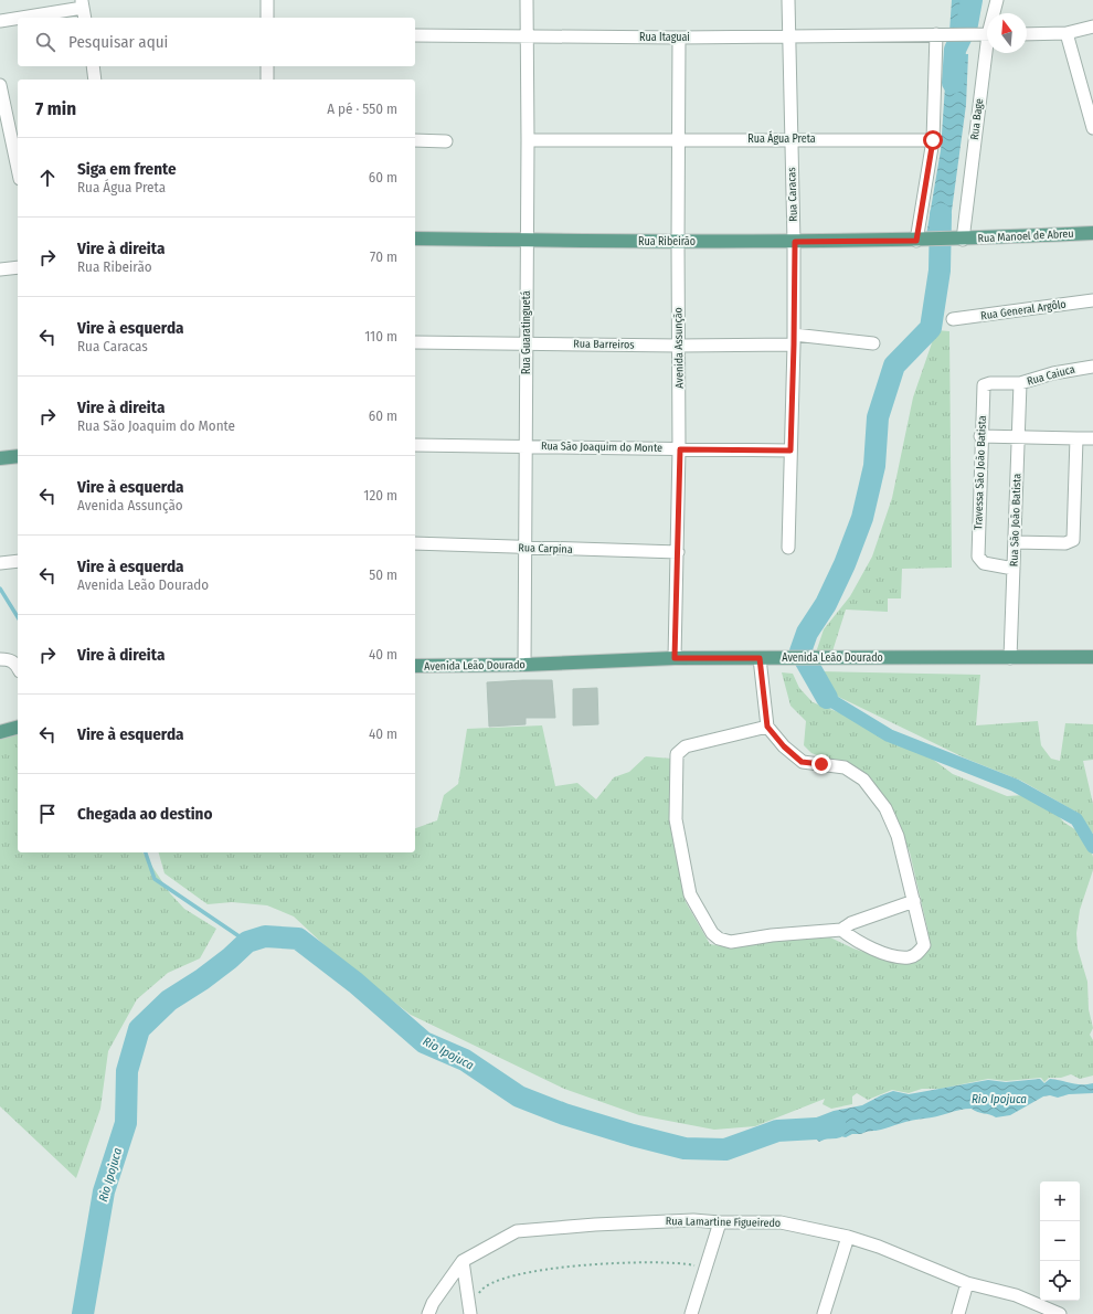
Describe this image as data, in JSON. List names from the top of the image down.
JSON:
{
  "streets": {
    "main road": ["Rua Manoel de Abreu", "Rua Ribeirão", "Avenida Leão Dourado"],
    "street": [
      "Rua Itaguai",
      "Rua Bage",
      "Rua Água Preta",
      "Rua Caracas",
      "Rua General Argôlo",
      "Rua Guaratinguetá",
      "Rua Barreiros",
      "Avenida Assunção",
      "Rua Caiuca",
      "Rua São Joaquim do Monte",
      "Travessa São João Batista",
      "Rua São João Batista",
      "Rua Carpina",
      "Rua Lamartine Figueiredo"
    ]
  },
  "crossings": [
    ["Rua Itaguai", "Rua Bage"],
    ["Rua Itaguai", "Rua Caracas"],
    ["Rua Itaguai", "Rua Guaratinguetá"],
    ["Rua Itaguai", "Avenida Assunção"],
    ["Rua Bage", "Rua Manoel de Abreu"],
    ["Rua Água Preta", "Rua Caracas"],
    ["Rua Água Preta", "Rua Guaratinguetá"],
    ["Rua Água Preta", "Avenida Assunção"],
    ["Rua Caracas", "Rua Ribeirão"],
    ["Rua Caracas", "Rua Barreiros"],
    ["Rua Caracas", "Rua São Joaquim do Monte"],
    ["Rua Manoel de Abreu", "Rua Ribeirão"],
    ["Rua Ribeirão", "Rua Guaratinguetá"],
    ["Rua Ribeirão", "Avenida Assunção"],
    ["Rua Guaratinguetá", "Rua Barreiros"],
    ["Rua Guaratinguetá", "Rua São Joaquim do Monte"],
    ["Rua Guaratinguetá", "Rua Carpina"],
    ["Rua Guaratinguetá", "Avenida Leão Dourado"],
    ["Rua Barreiros", "Avenida Assunção"],
    ["Avenida Assunção", "Rua São Joaquim do Monte"],
    ["Avenida Assunção", "Rua Carpina"],
    ["Avenida Assunção", "Avenida Leão Dourado"],
    ["Rua Caiuca", "Travessa São João Batista"],
    ["Rua Caiuca", "Rua São João Batista"],
    ["Travessa São João Batista", "Rua São João Batista"],
    ["Rua São João Batista", "Avenida Leão Dourado"]
  ],
  "water": ["Rio Ipojuca"],
  "north": "top",
  "page": {
    "search": "Pesquisar aqui",
    "heading": ["7 min", "A pé · 550 m"],
    "list": [
      ["Siga em frente", "Rua Água Preta", "60 m"],
      ["Vire à direita", "Rua Ribeirão", "70 m"],
      ["Vire à esquerda", "Rua Caracas", "110 m"],
      ["Vire à direita", "Rua São Joaquim do Monte", "60 m"],
      ["Vire à esquerda", "Avenida Assunção", "120 m"],
      ["Vire à esquerda", "Avenida Leão Dourado", "50 m"],
      ["Vire à direita", "40 m"],
      ["Vire à esquerda", "40 m"],
      "Chegada ao destino"
    ],
    "map_buttons": ["+", "−"]
  }
}
